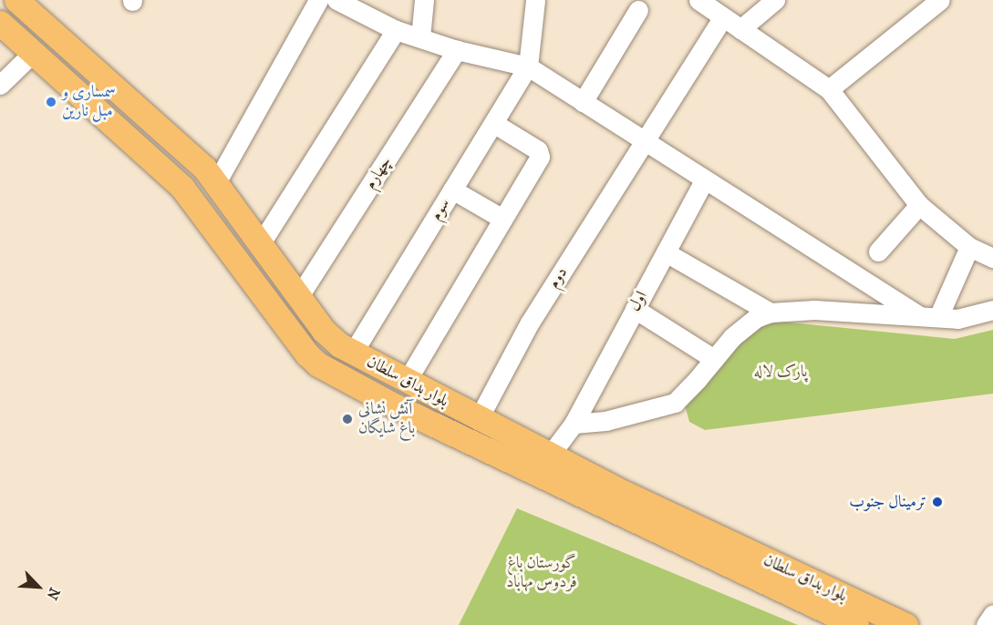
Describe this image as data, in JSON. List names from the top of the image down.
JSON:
{
  "streets": {
    "main road": ["بلوار بداق سلطان"],
    "street": [
      "چهارم",
      "سوم",
      "دوم",
      "اول"
    ]
  },
  "crossings": [
    ["چهارم", "بلوار بداق سلطان"],
    ["سوم", "بلوار بداق سلطان"],
    ["دوم", "بلوار بداق سلطان"],
    ["اول", "بلوار بداق سلطان"]
  ],
  "parks": ["پارک لاله", "گورستان باغ فردوس مهاباد"],
  "places": ["سمساری و مبل نارین", "آتش نشانی باغ شایگان", "ترمینال جنوب"],
  "north": "bottom right"
}
